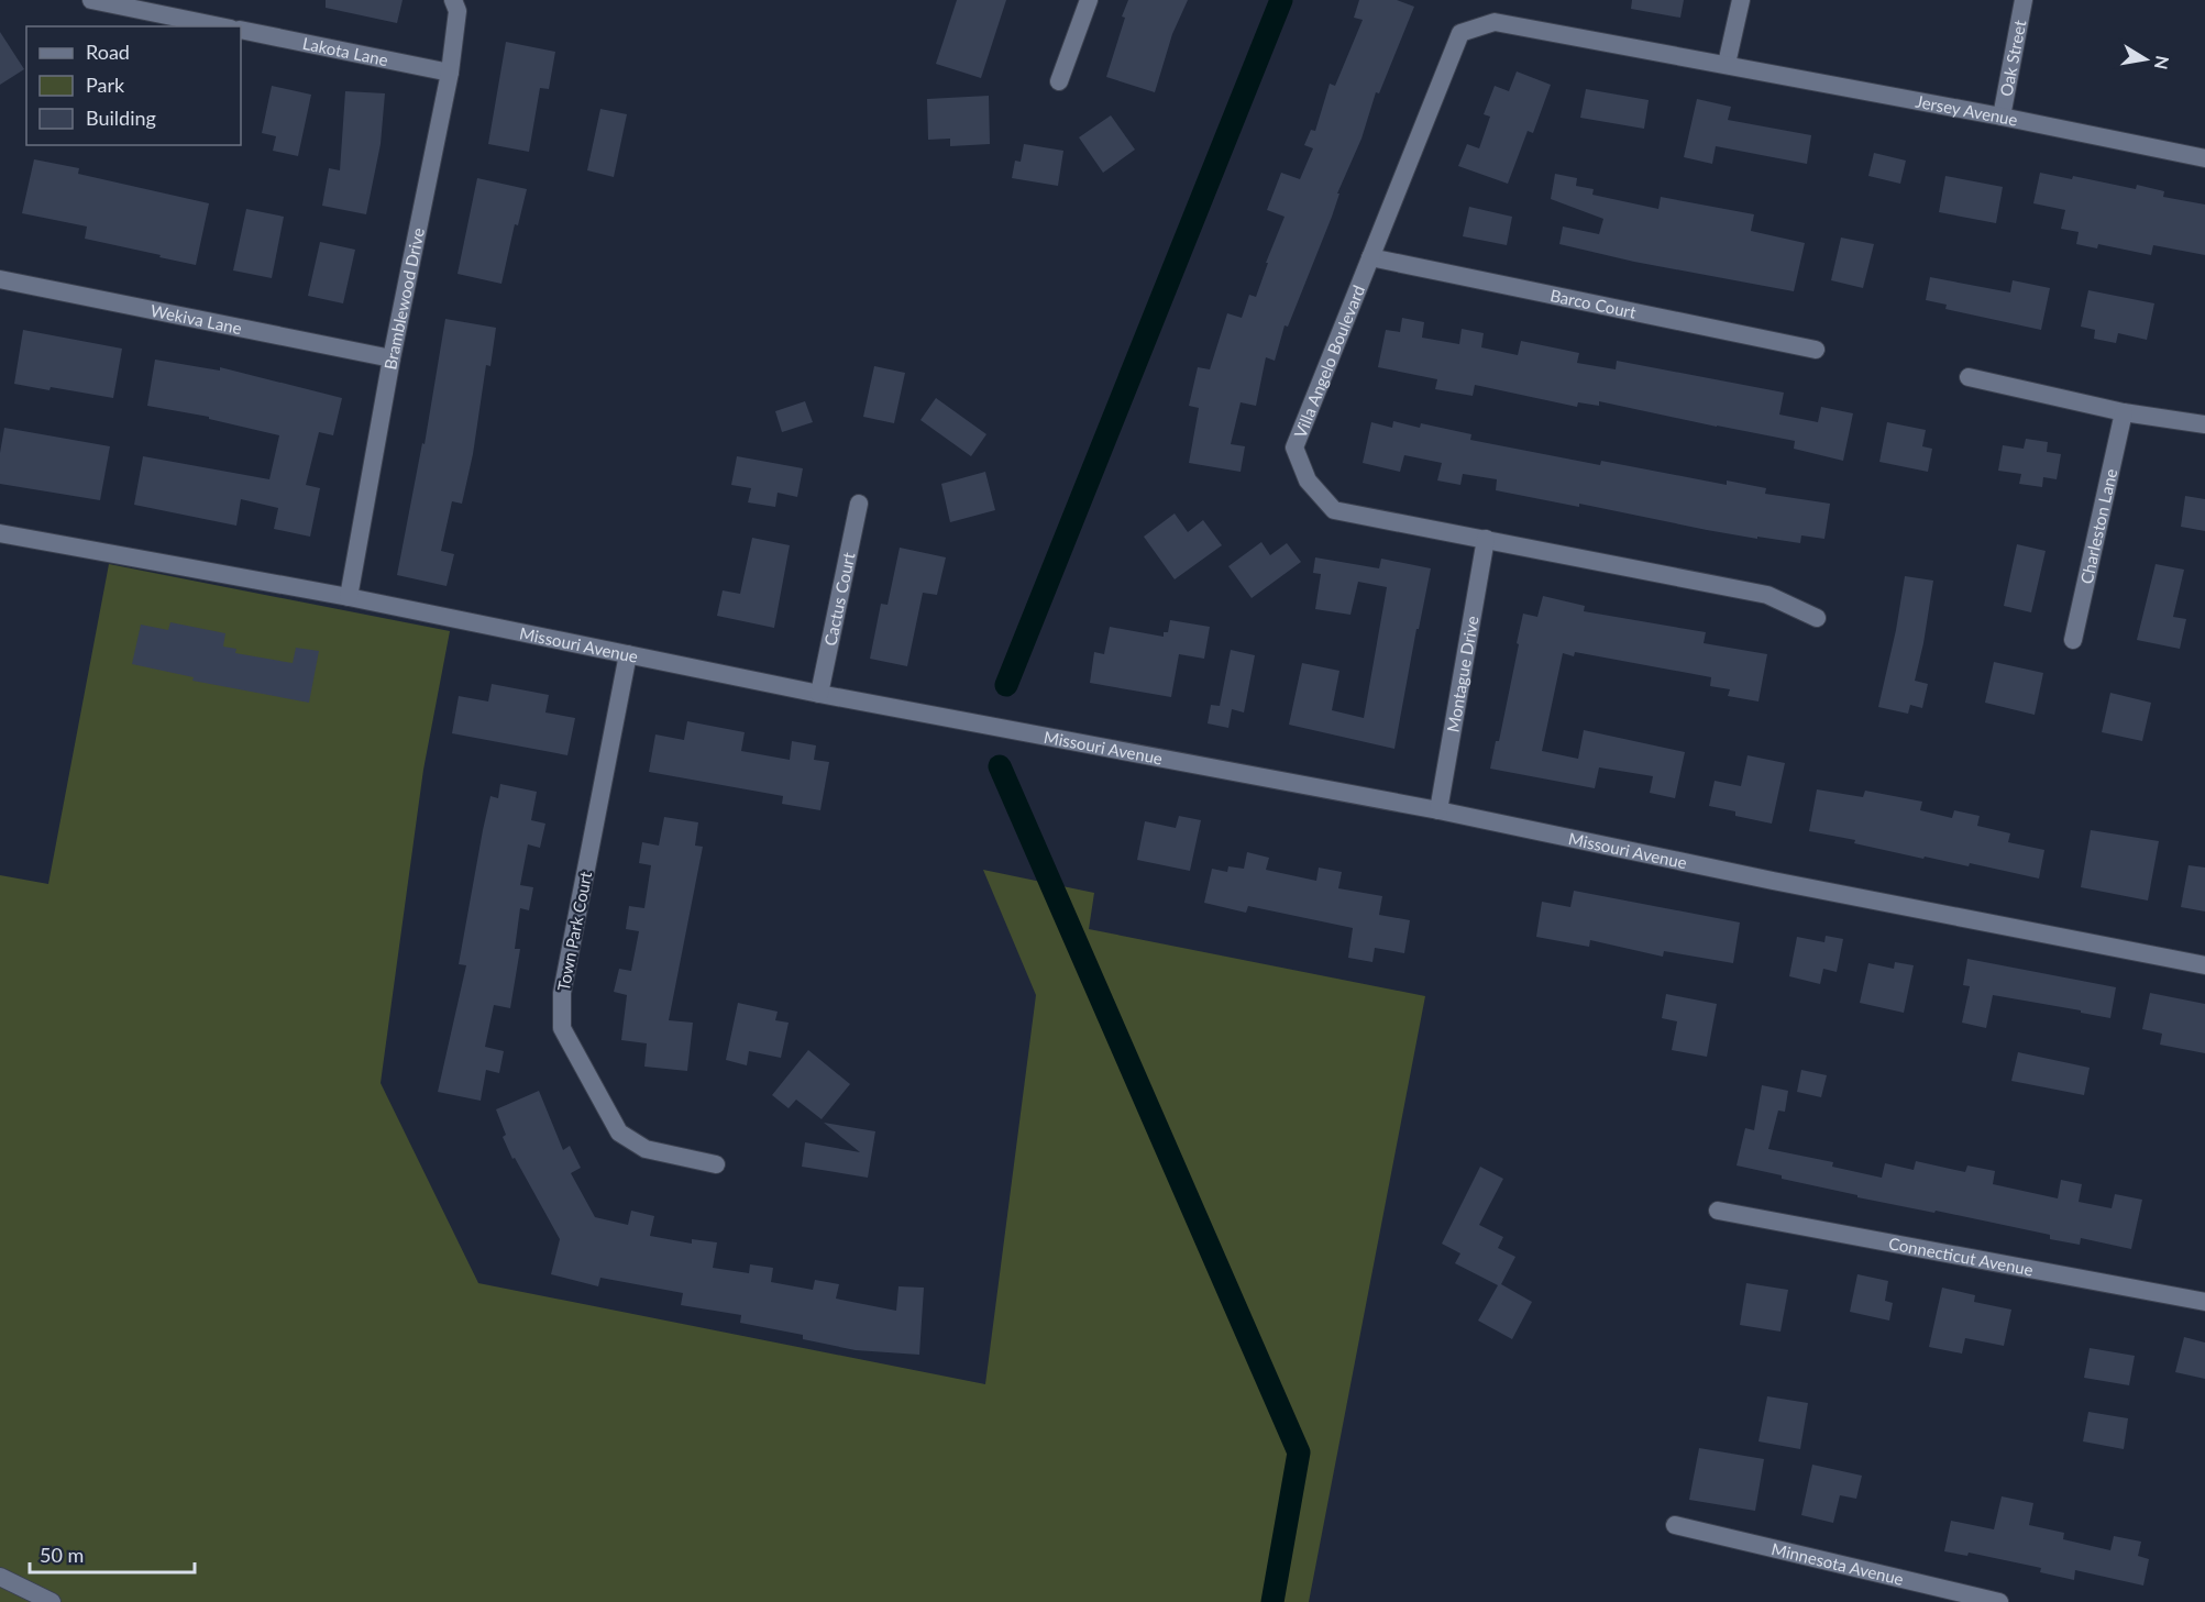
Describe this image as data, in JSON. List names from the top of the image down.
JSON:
{
  "streets": {
    "street": [
      "Lakota Lane",
      "Oak Street",
      "Jersey Avenue",
      "Bramblewood Drive",
      "Barco Court",
      "Wekiva Lane",
      "Villa Angelo Boulevard",
      "Charleston Lane",
      "Cactus Court",
      "Missouri Avenue",
      "Montague Drive",
      "Town Park Court",
      "Connecticut Avenue",
      "Minnesota Avenue"
    ]
  },
  "crossings": [
    ["Lakota Lane", "Bramblewood Drive"],
    ["Oak Street", "Jersey Avenue"],
    ["Jersey Avenue", "Villa Angelo Boulevard"],
    ["Bramblewood Drive", "Wekiva Lane"],
    ["Bramblewood Drive", "Missouri Avenue"],
    ["Barco Court", "Villa Angelo Boulevard"],
    ["Villa Angelo Boulevard", "Montague Drive"],
    ["Cactus Court", "Missouri Avenue"],
    ["Missouri Avenue", "Montague Drive"],
    ["Missouri Avenue", "Town Park Court"]
  ],
  "legend": ["Road", "Park", "Building"],
  "scale_bar": "50 m",
  "north": "right"
}
